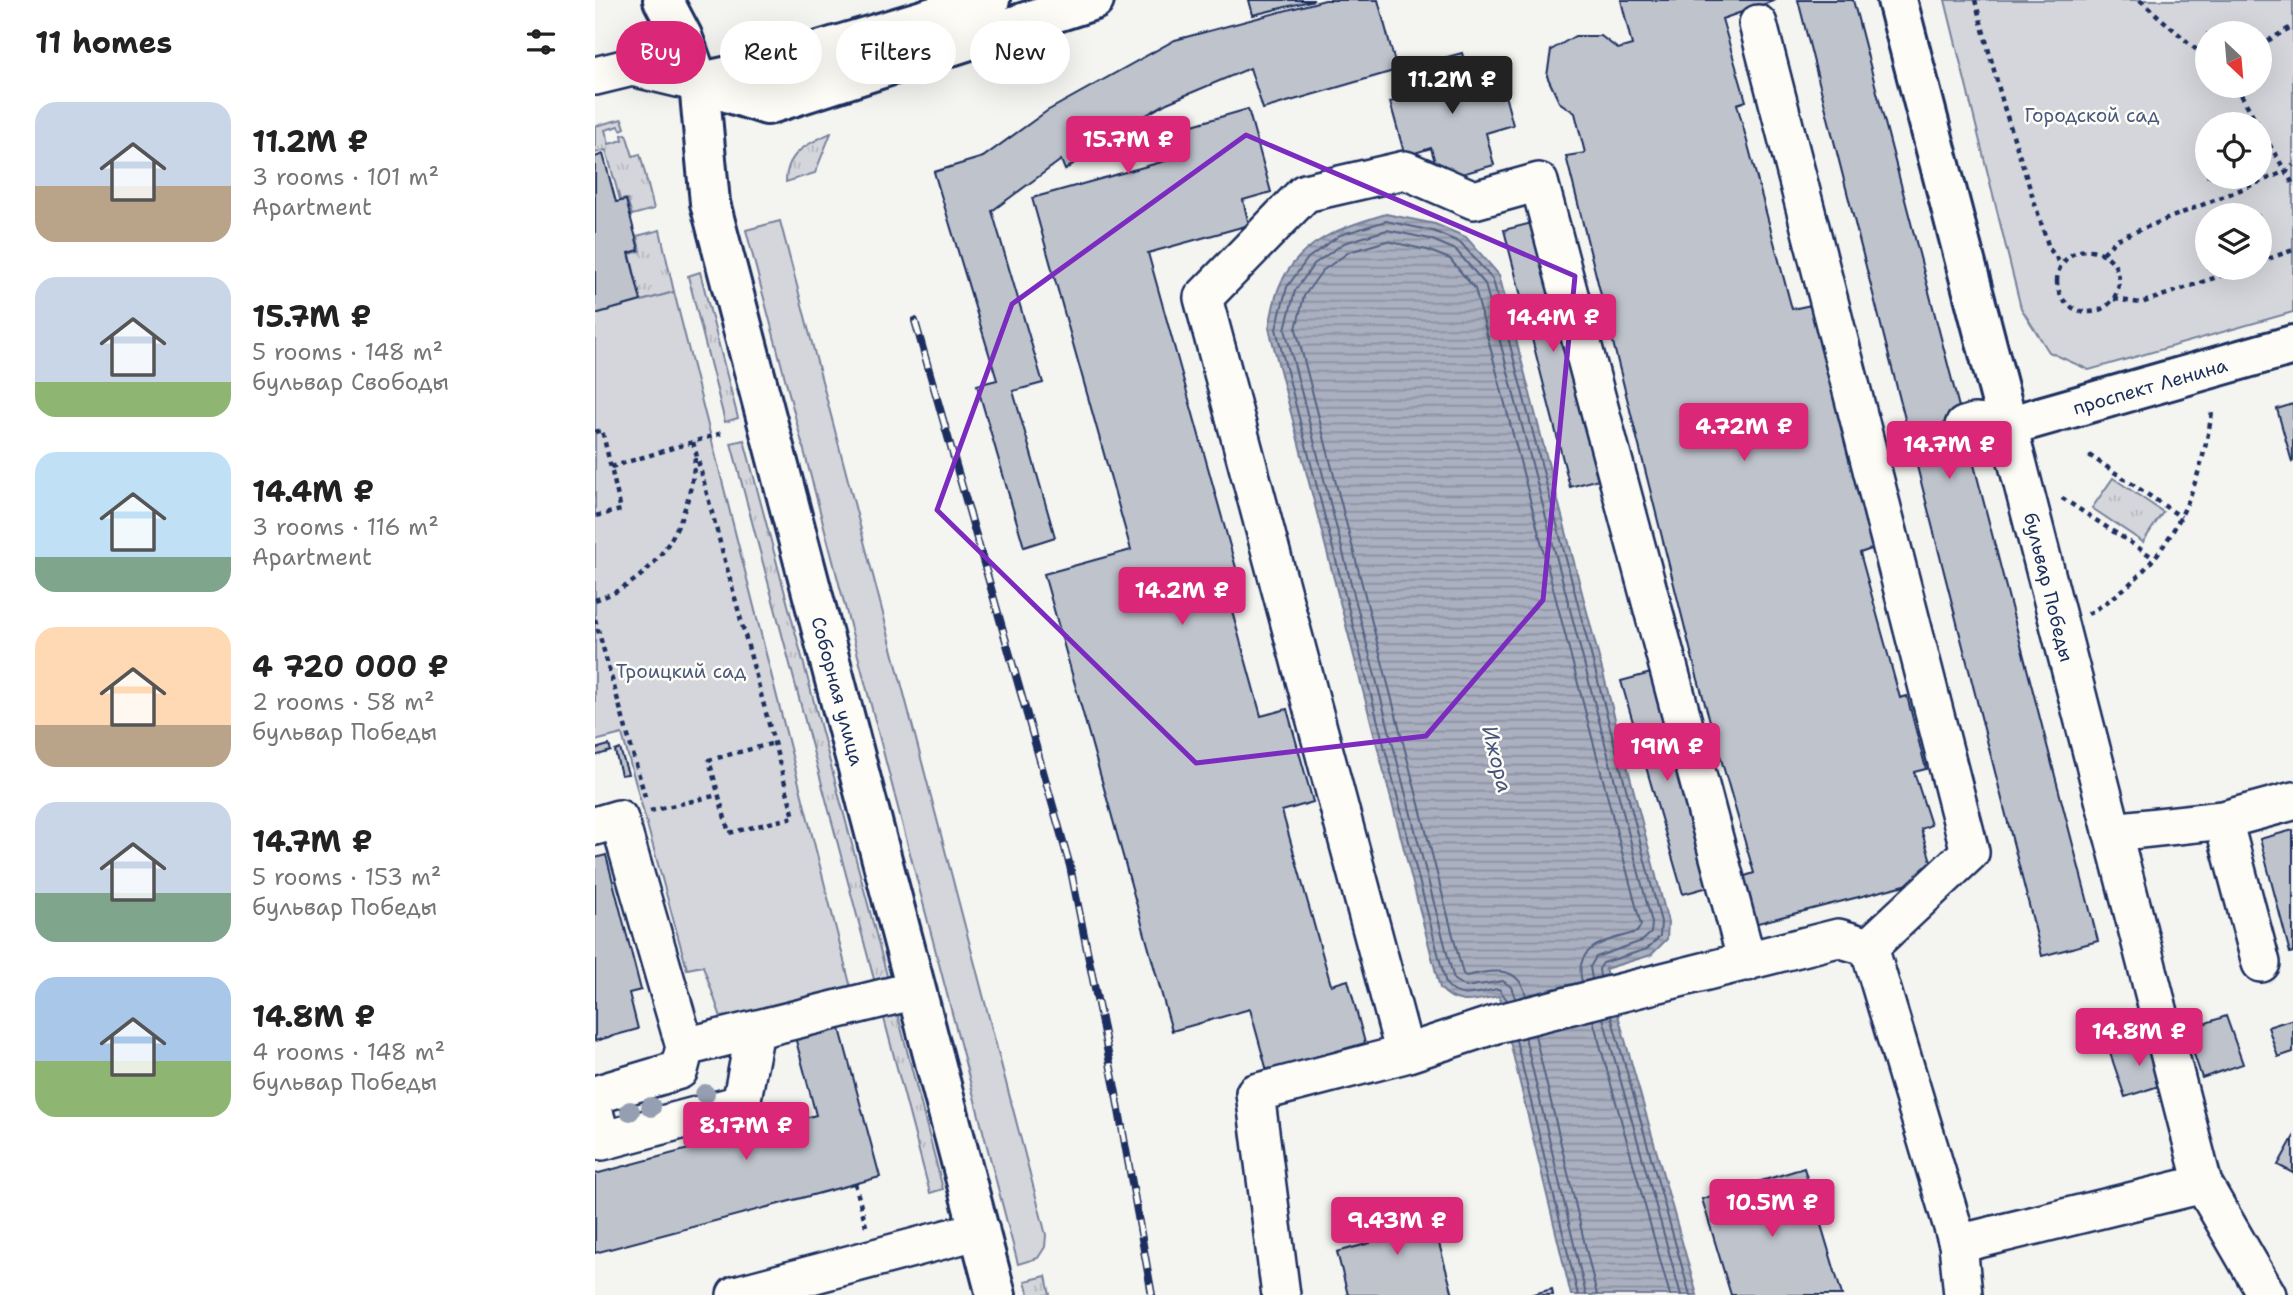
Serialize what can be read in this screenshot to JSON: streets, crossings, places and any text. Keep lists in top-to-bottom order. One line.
{"streets":{"main road":["проспект Ленина","бульвар Победы","Соборная улица"]},"crossings":[["проспект Ленина","бульвар Победы"]],"water":["Ижора"],"parks":["Городской сад","Троицкий сад"],"north":"bottom right","page":{"heading":"11 homes","chip":["Buy","Rent","Filters","New"],"price":["11.2M ₽","15.7M ₽","14.4M ₽","4.72M ₽","14.7M ₽","14.2M ₽","19M ₽","14.8M ₽","8.17M ₽","10.5M ₽","9.43M ₽"],"list":[{"name":"11.2M ₽","note":"3 rooms · 101 m² · Apartment"},{"name":"15.7M ₽","note":"5 rooms · 148 m² · бульвар Свободы"},{"name":"14.4M ₽","note":"3 rooms · 116 m² · Apartment"},{"name":"4 720 000 ₽","note":"2 rooms · 58 m² · бульвар Победы"},{"name":"14.7M ₽","note":"5 rooms · 153 m² · бульвар Победы"},{"name":"14.8M ₽","note":"4 rooms · 148 m² · бульвар Победы"}]}}
